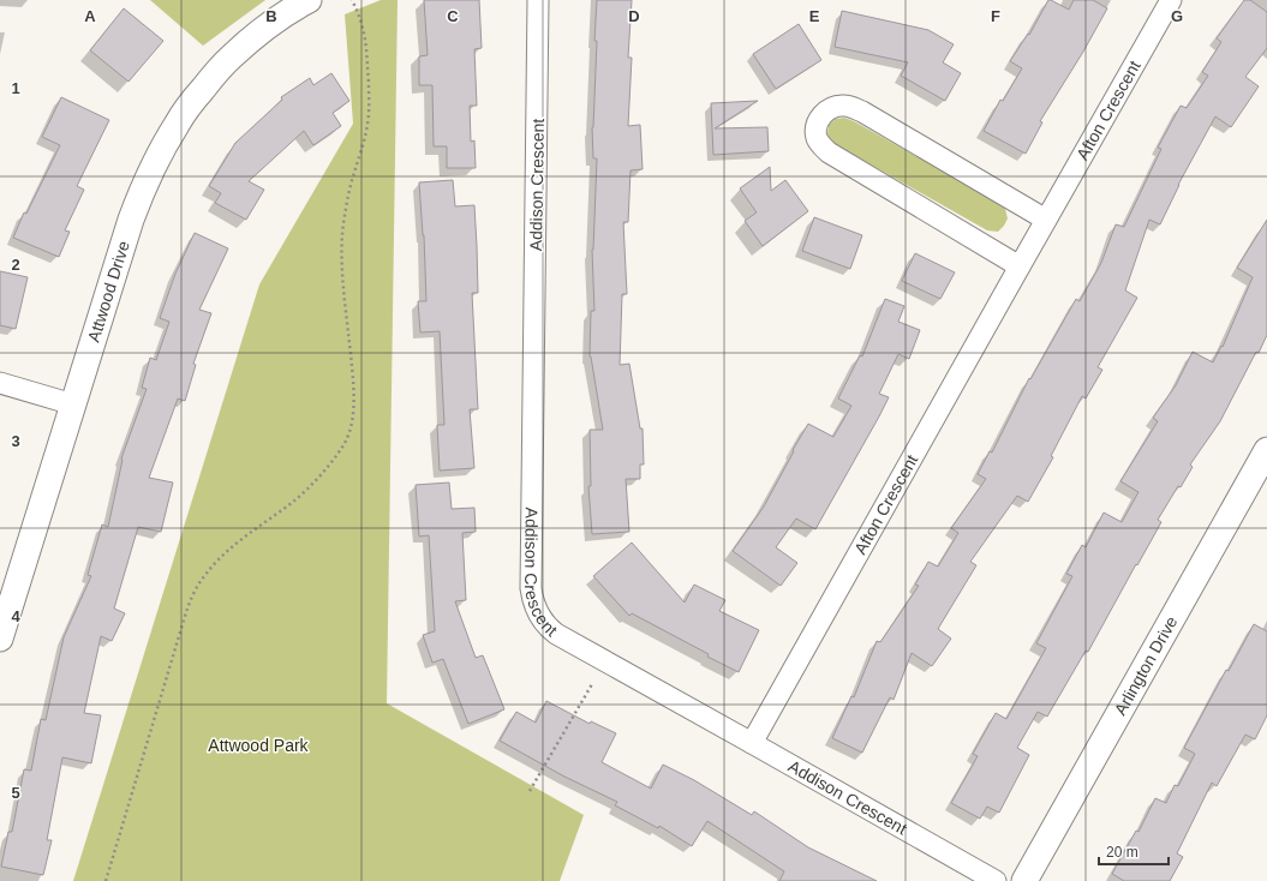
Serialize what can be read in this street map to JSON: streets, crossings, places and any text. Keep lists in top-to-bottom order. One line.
{"streets":{"street":["Afton Crescent","Addison Crescent","Attwood Drive","Arlington Drive"]},"crossings":[["Afton Crescent","Addison Crescent"]],"parks":["Attwood Park"],"scale_bar":"20 m","grid":{"columns":["A","B","C","D","E","F","G"],"rows":["1","2","3","4","5"]}}
